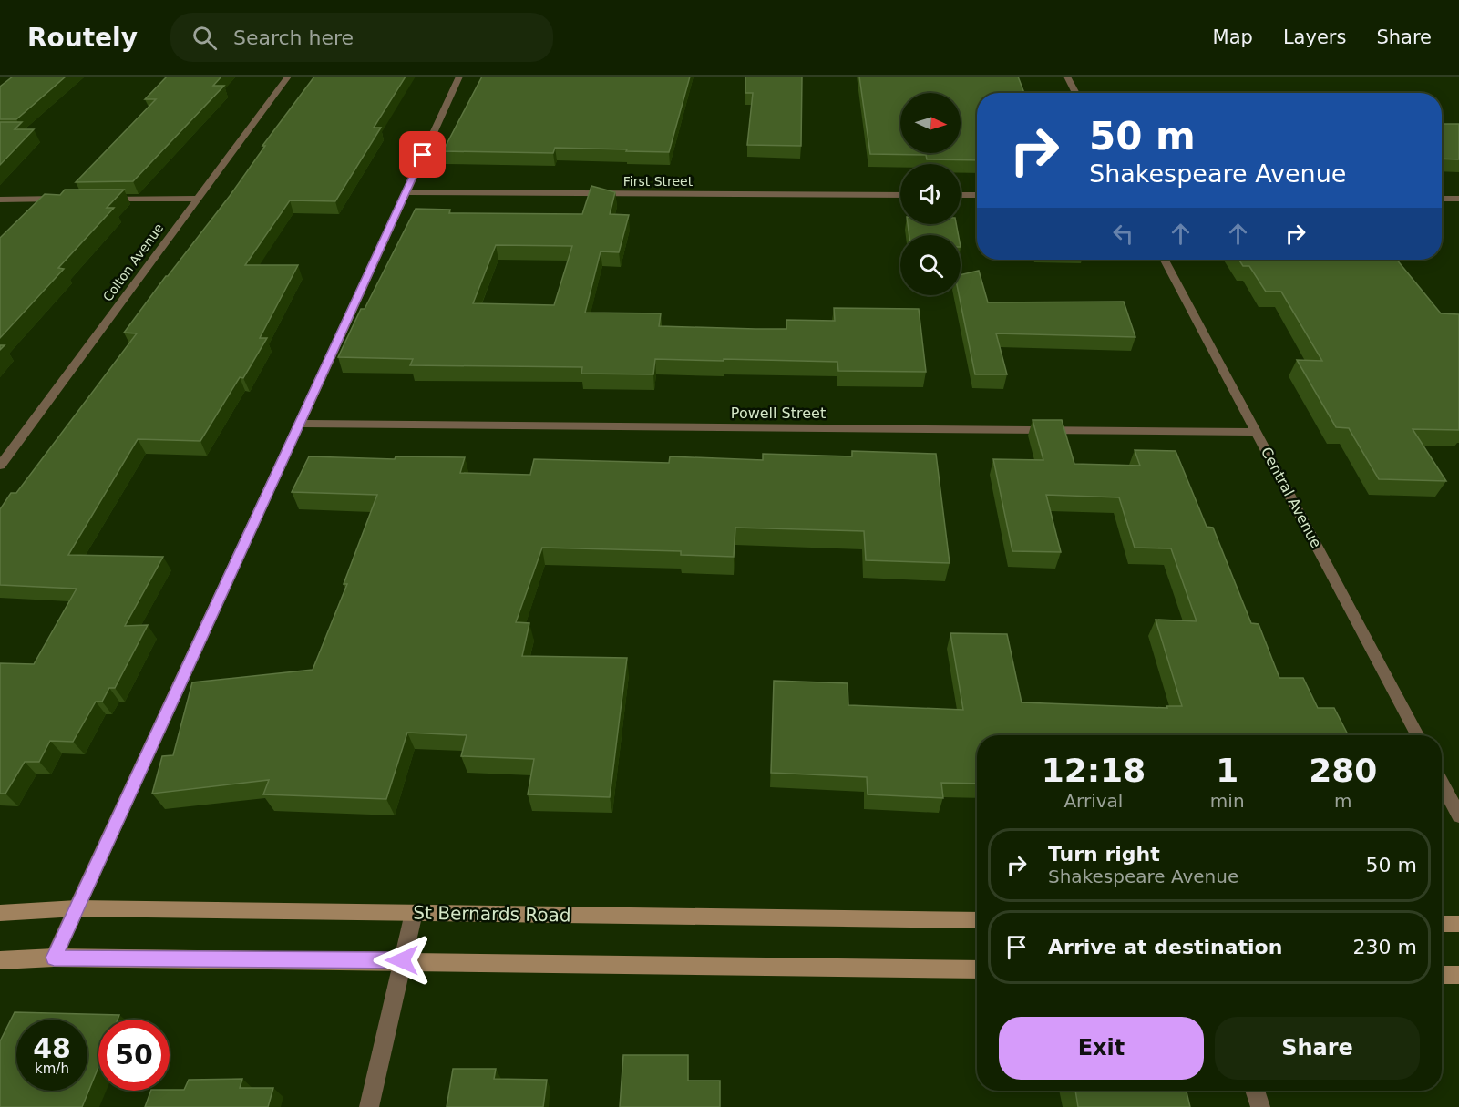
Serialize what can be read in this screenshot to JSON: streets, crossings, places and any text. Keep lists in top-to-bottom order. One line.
{"streets":{"main road":["St Bernards Road"],"street":["First Street","Colton Avenue","Powell Street","Central Avenue"]},"crossings":[["Powell Street","Central Avenue"]],"north":"right","page":{"header":"Routely","search":"Search here","nav":["Map","Layers","Share"],"turn":["50 m","Shakespeare Avenue"],"eta":["12:18","Arrival","1","min","280","m"],"list":[{"name":"Turn right","note":"Shakespeare Avenue","value":"50 m"},{"name":"Arrive at destination","value":"230 m"}],"buttons":["Exit","Share"],"speed":"48 km/h","limit":"50"}}
